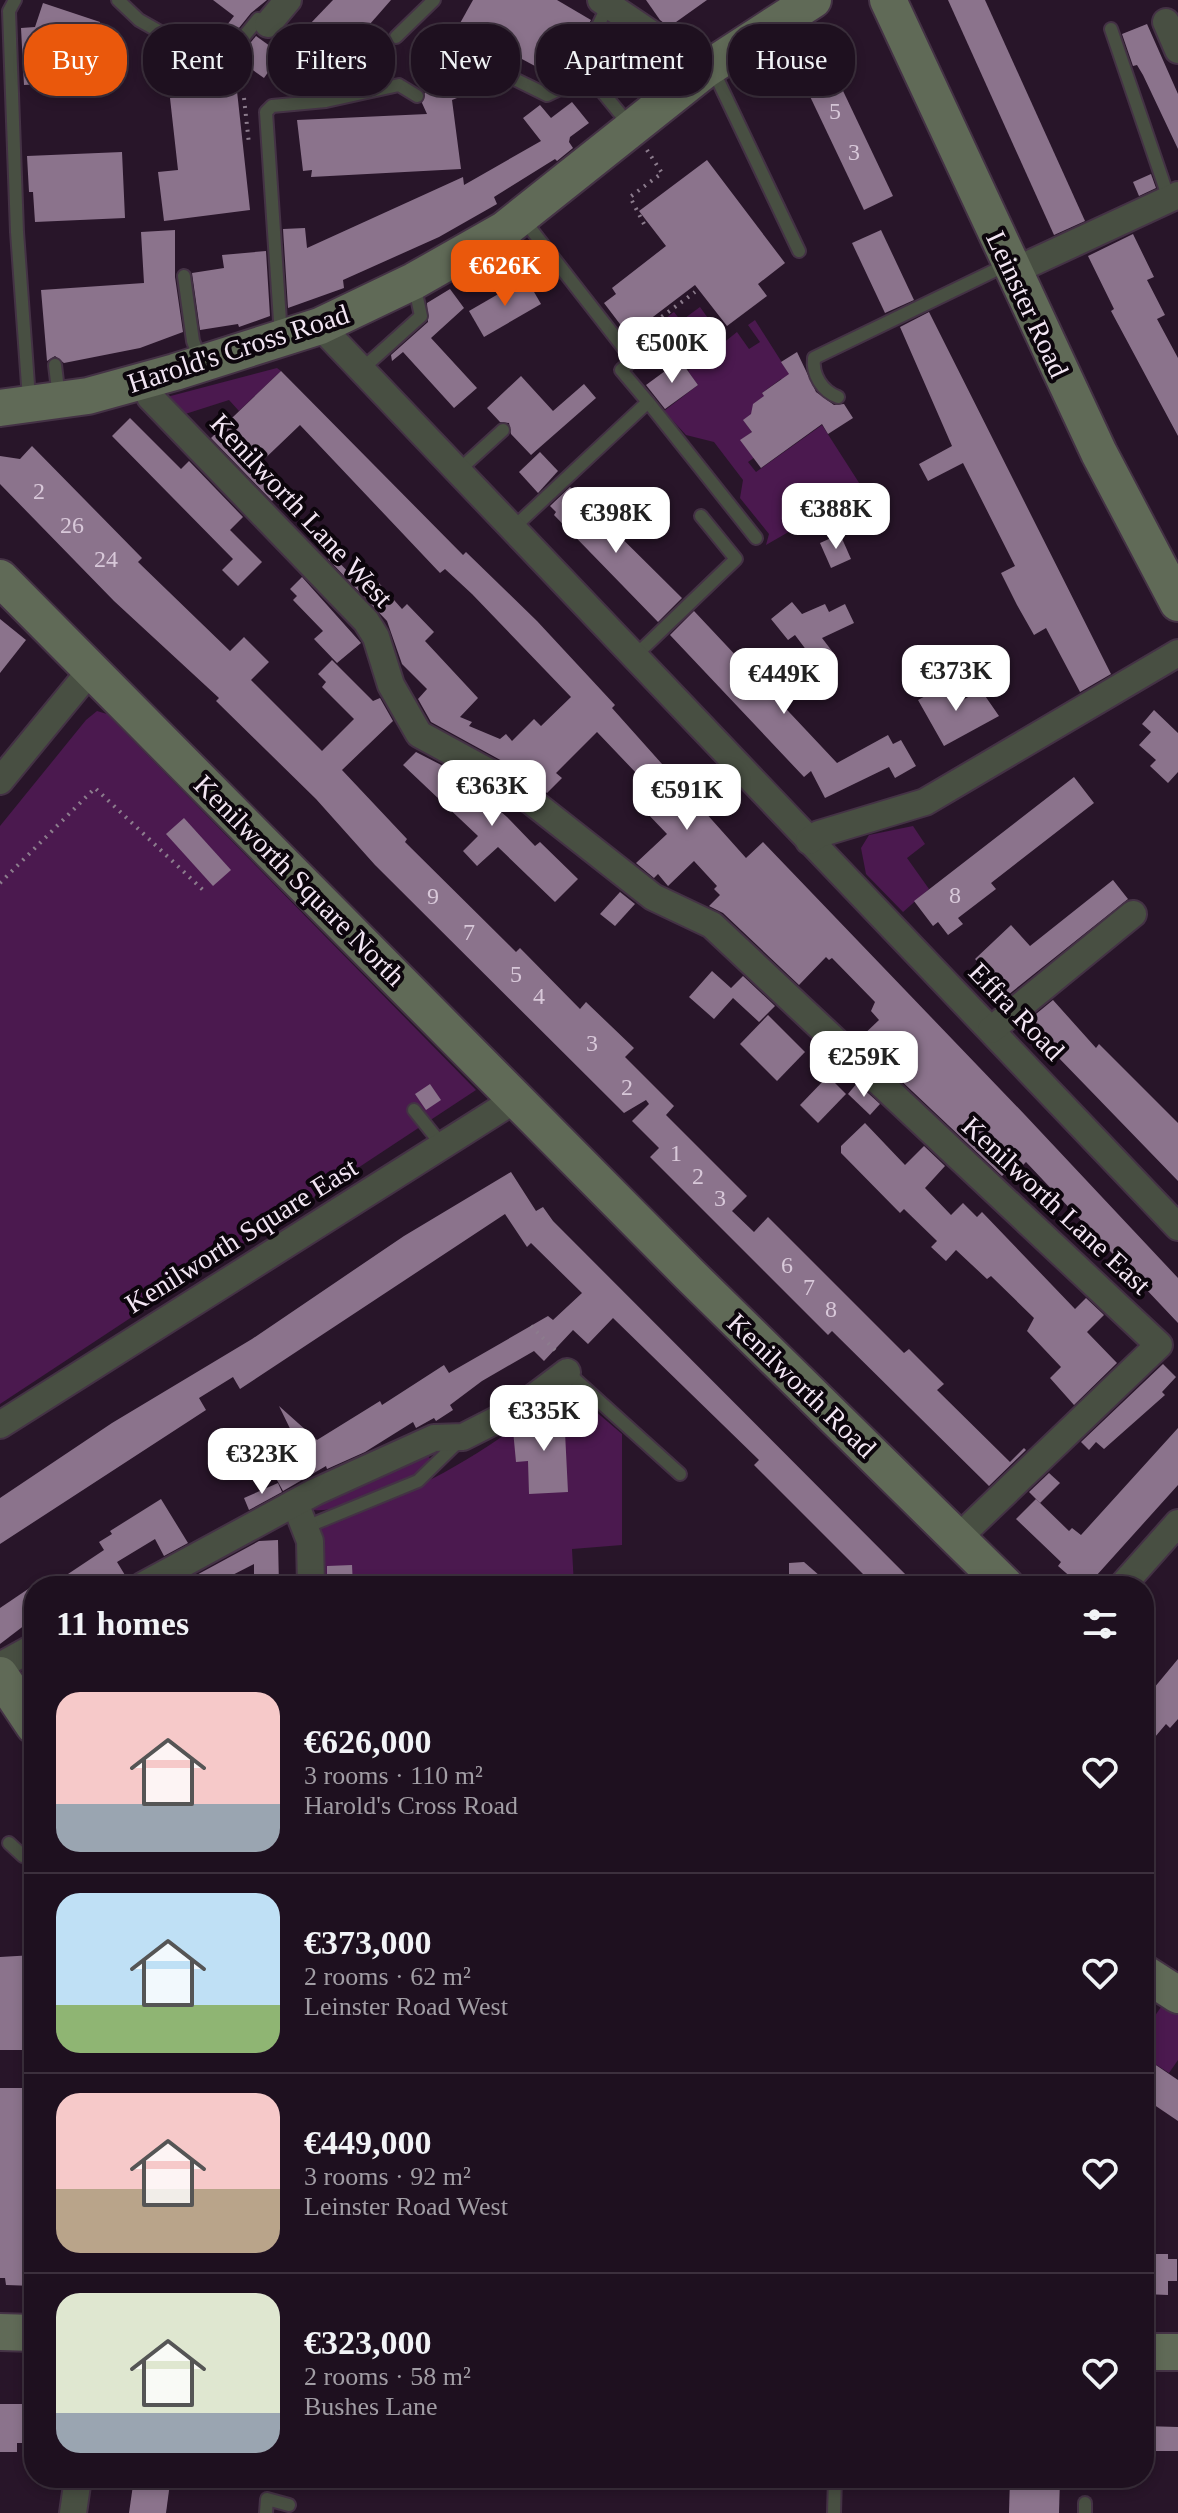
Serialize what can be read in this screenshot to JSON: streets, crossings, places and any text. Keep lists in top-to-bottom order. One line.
{"streets":{"street":["Leinster Road","Harold's Cross Road","Kenilworth Lane West","Kenilworth Square North","Effra Road","Kenilworth Lane East","Kenilworth Square East","Kenilworth Road"]},"crossings":[["Harold's Cross Road","Kenilworth Lane West"],["Harold's Cross Road","Effra Road"],["Kenilworth Lane West","Kenilworth Lane East"],["Kenilworth Square North","Kenilworth Square East"],["Kenilworth Square North","Kenilworth Road"],["Kenilworth Lane East","Kenilworth Road"]],"house_numbers":["5","3","2","26","24","8","9","7","5","4","3","2","1","2","3","6","7","8"],"page":{"chip":["Buy","Rent","Filters","New","Apartment","House"],"price":["€626K","€500K","€388K","€398K","€373K","€449K","€363K","€591K","€259K","€335K","€323K"],"heading":"11 homes","list":[{"name":"€626,000","note":"3 rooms · 110 m² · Harold's Cross Road"},{"name":"€373,000","note":"2 rooms · 62 m² · Leinster Road West"},{"name":"€449,000","note":"3 rooms · 92 m² · Leinster Road West"},{"name":"€323,000","note":"2 rooms · 58 m² · Bushes Lane"}]}}
